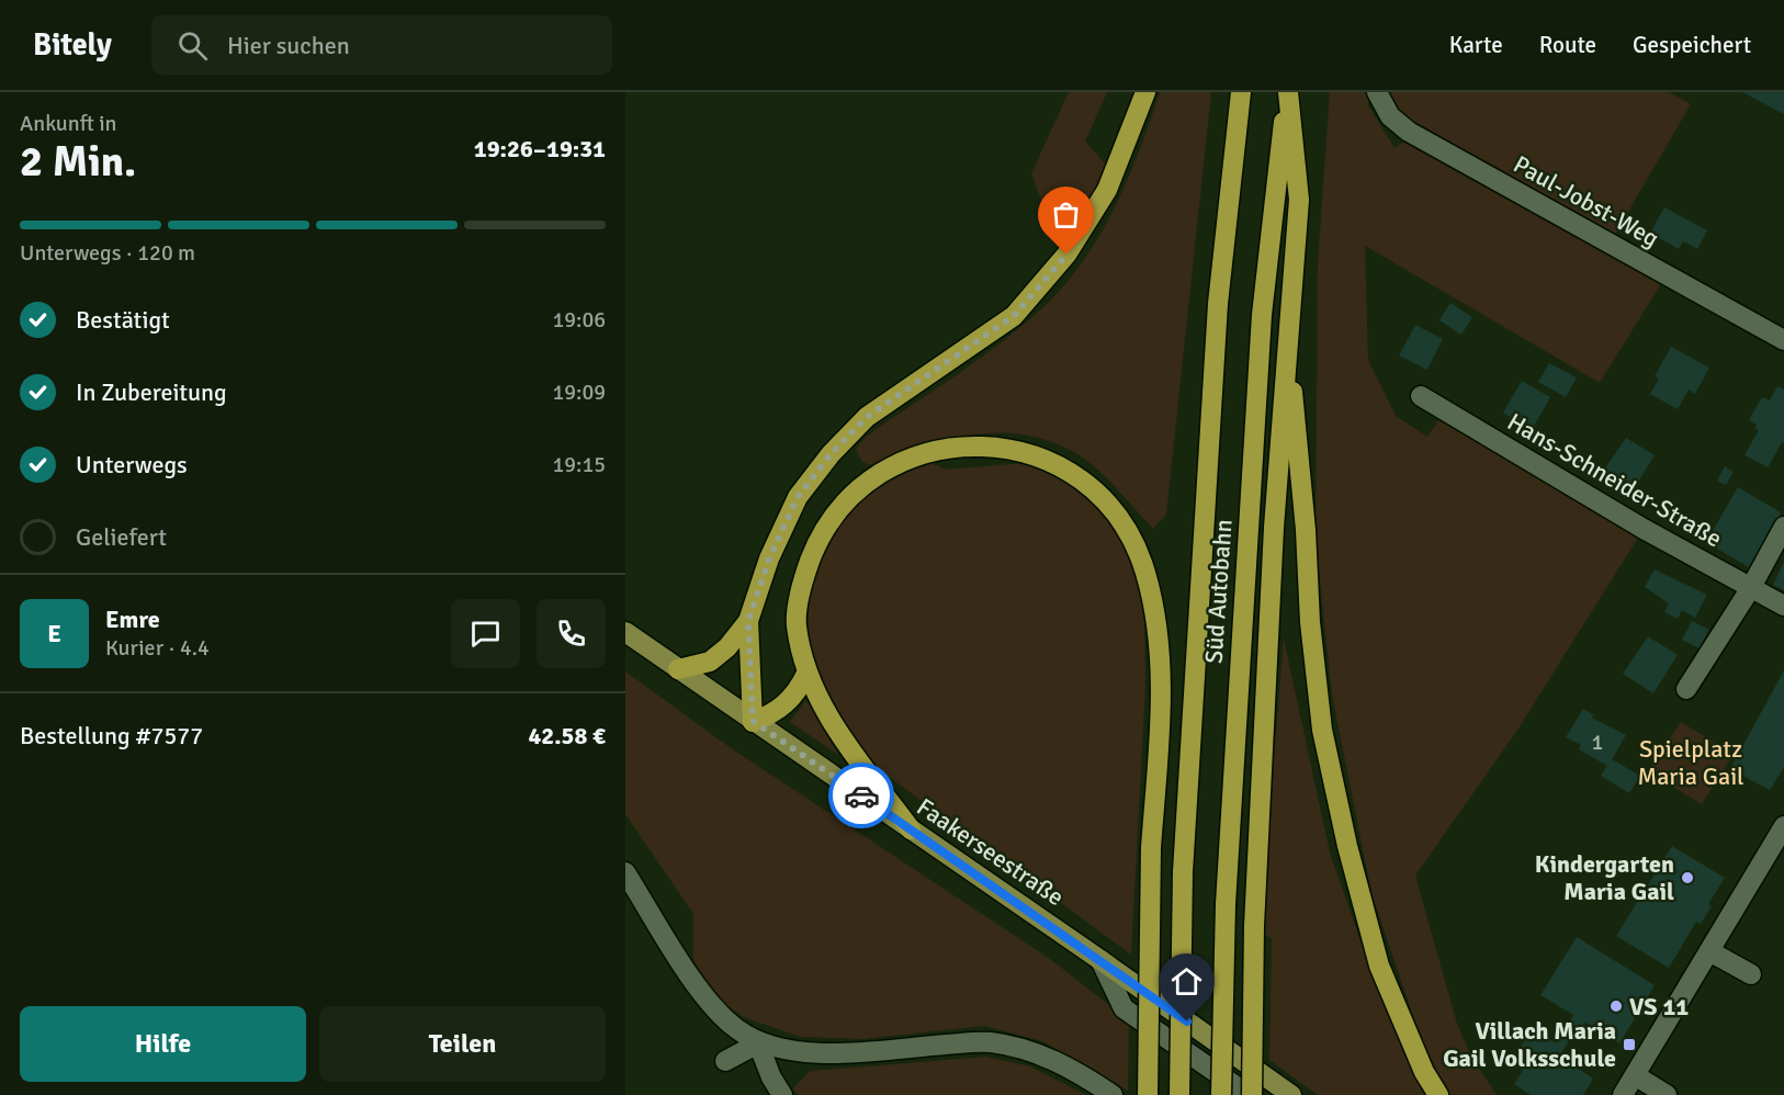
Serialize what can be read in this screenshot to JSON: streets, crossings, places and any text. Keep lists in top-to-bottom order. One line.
{"streets":{"highway":["Süd Autobahn"],"main road":["Faakerseestraße"],"street":["Paul-Jobst-Weg","Hans-Schneider-Straße"]},"parks":["Spielplatz Maria Gail"],"places":{"other":["Kindergarten Maria Gail","VS 11"],"transit":["Villach Maria Gail Volksschule"]},"house_numbers":["1"],"page":{"header":"Bitely","search":"Hier suchen","nav":["Karte","Route","Gespeichert"],"heading":["2 Min.","Ankunft in","19:26–19:31"],"panel":["Emre","Kurier · 4.4","Bestellung #7577","42.58 €"],"bar":"Unterwegs · 120 m","list":[["Bestätigt","19:06"],["In Zubereitung","19:09"],["Unterwegs","19:15"],"Geliefert"],"round":"E","buttons":["Hilfe","Teilen"]}}
